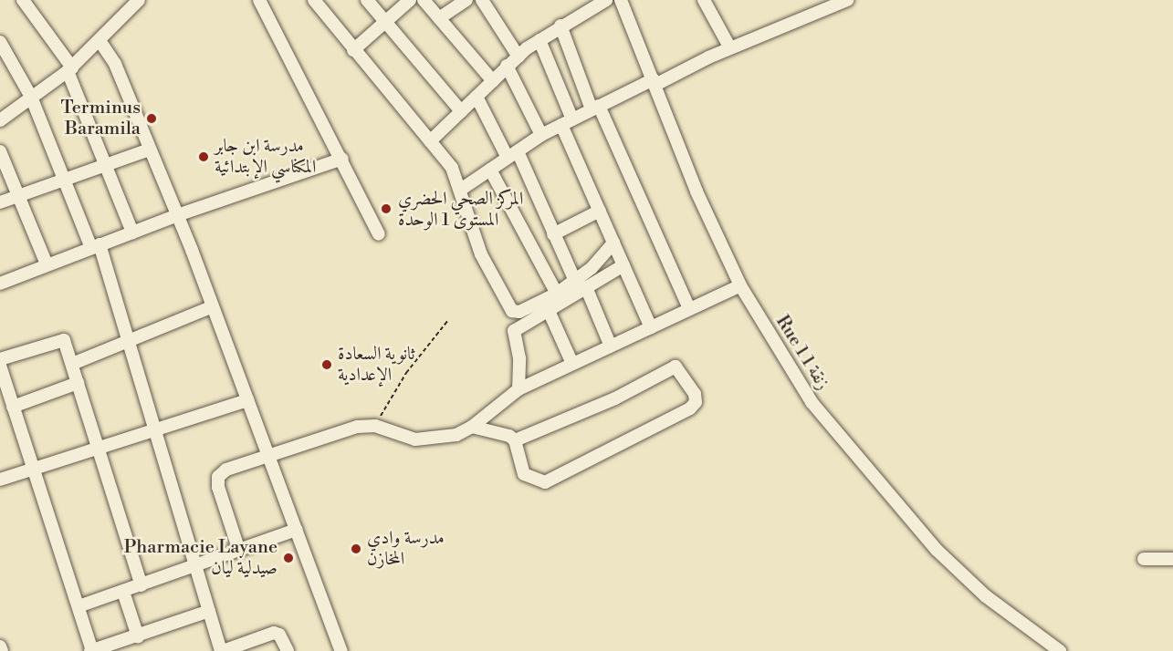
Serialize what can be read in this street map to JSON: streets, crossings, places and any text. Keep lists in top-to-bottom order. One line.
{"streets":{"street":["Rue 1 زنقة 1"]},"places":["Terminus Baramila","مدرسة ابن جابر المكناسي الإبتدائية","المركز الصحي الحضري المستوى 1 الوحدة","ثانوية السعادة الإعدادية","مدرسة وادي المخازن","Pharmacie Layane صيدلية ليان"]}
